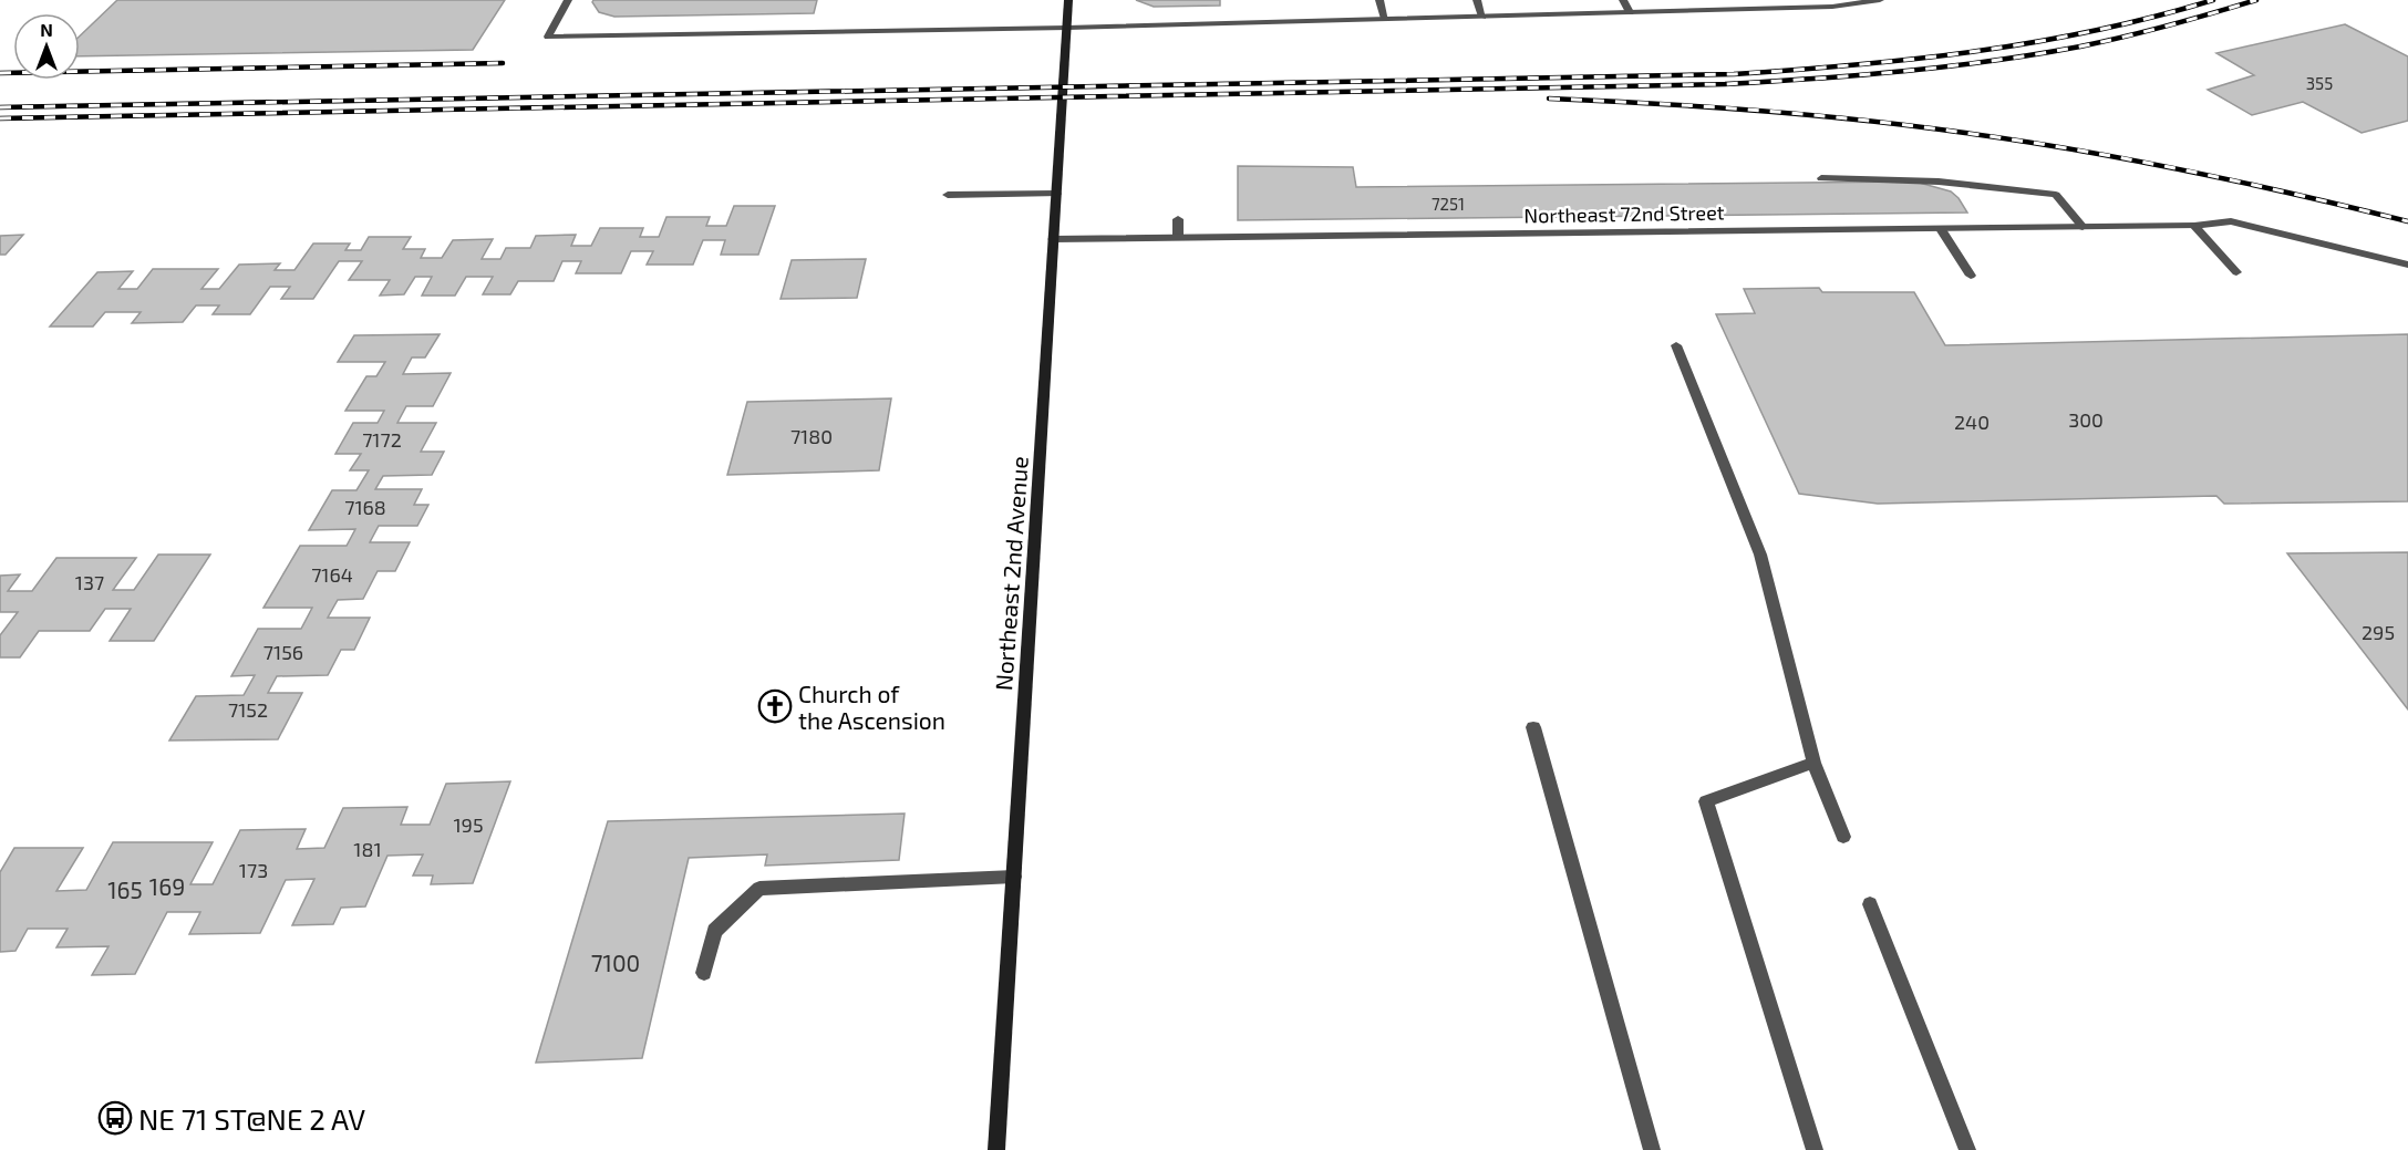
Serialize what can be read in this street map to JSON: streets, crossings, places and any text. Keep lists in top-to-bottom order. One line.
{"streets":{"main road":["Northeast 2nd Avenue"],"street":["Northeast 72nd Street"]},"crossings":[["Northeast 72nd Street","Northeast 2nd Avenue"]],"places":{"church":["Church of the Ascension"],"bus stop":["NE 71 ST@NE 2 AV"]},"house_numbers":["355","7251","300","240","7180","7172","7168","7164","137","295","7156","7152","195","181","173","169","165","7100"],"north":"top"}
